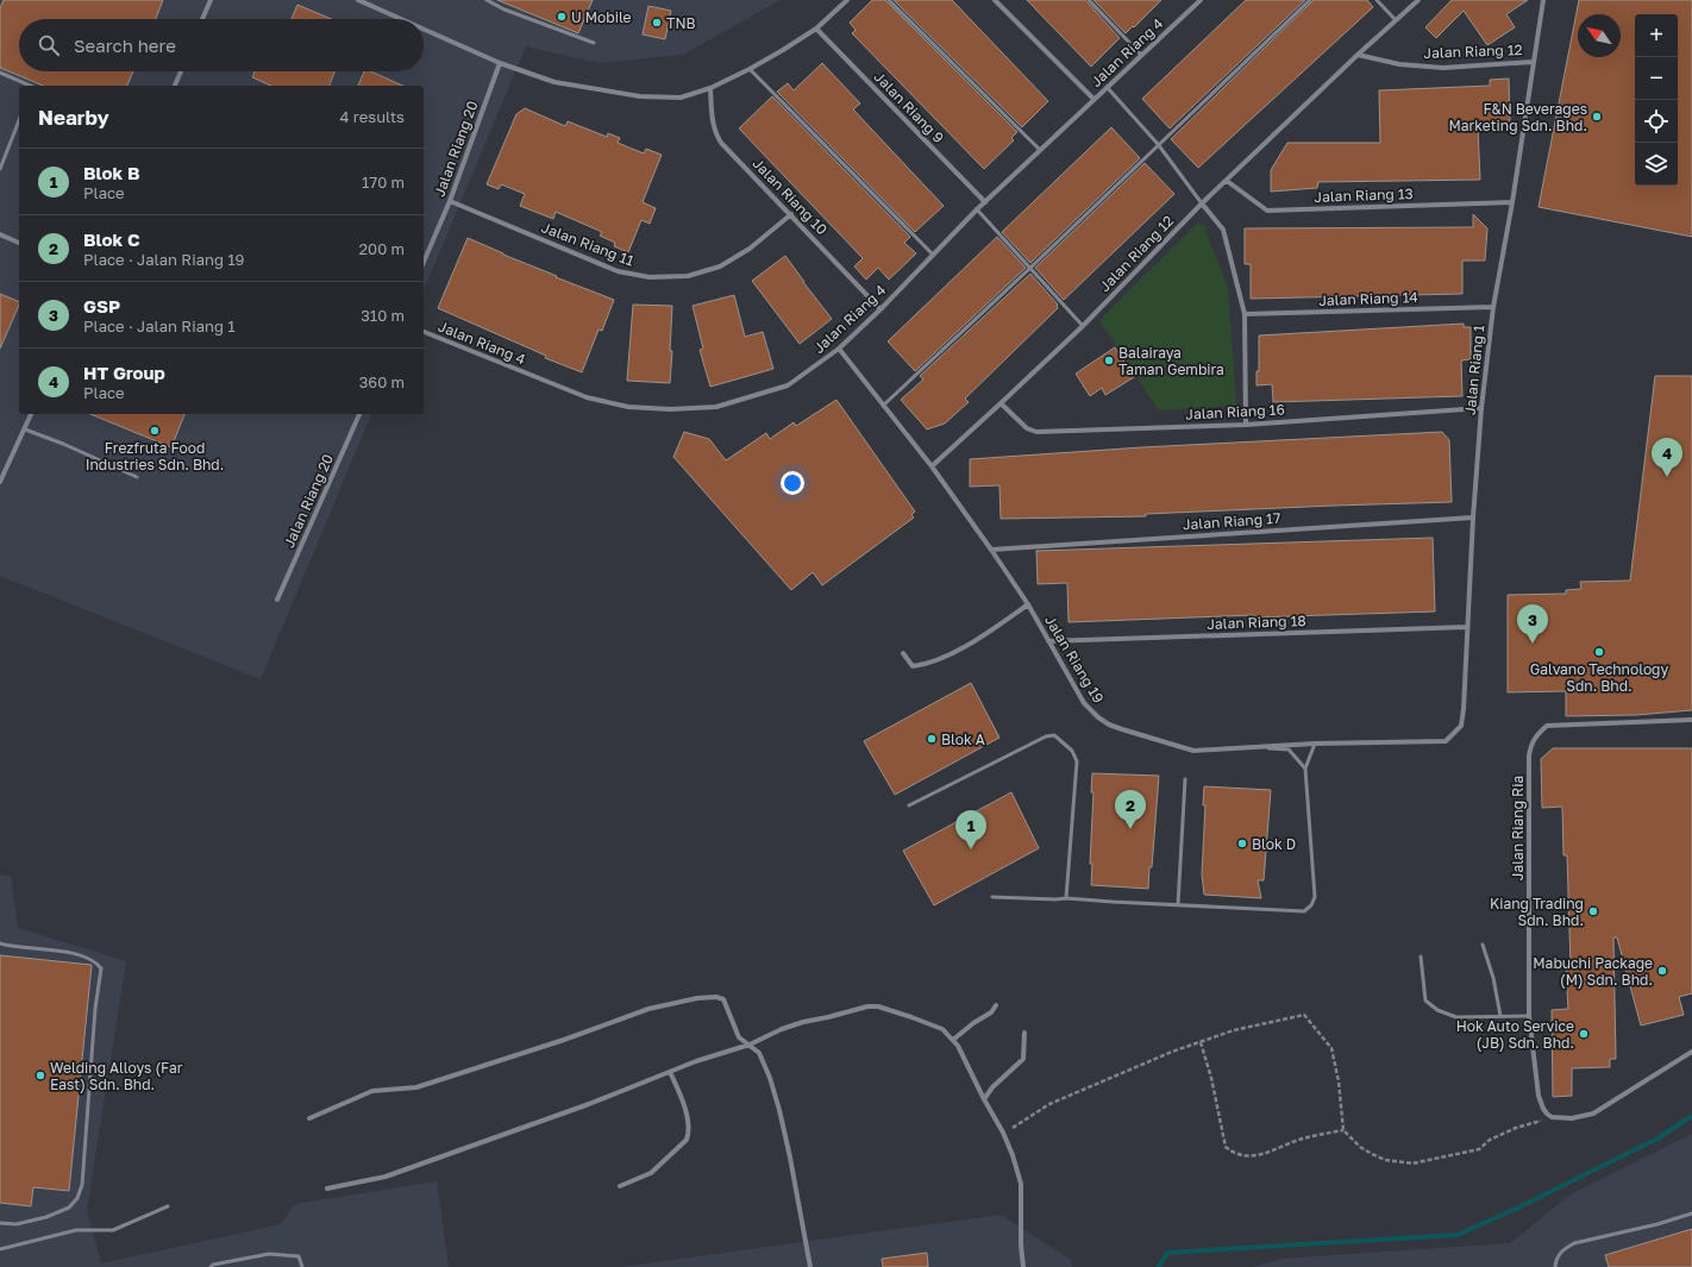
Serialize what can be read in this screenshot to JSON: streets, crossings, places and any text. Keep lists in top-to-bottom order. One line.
{"streets":{"street":["Jalan Riang 12","Jalan Riang 4","Jalan Riang 9","Jalan Riang 20","Jalan Riang 13","Jalan Riang 10","Jalan Riang 11","Jalan Riang 14","Jalan Riang 1","Jalan Riang 16","Jalan Riang 17","Jalan Riang 18","Jalan Riang 19","Jalan Riang Ria"]},"crossings":[["Jalan Riang 12","Jalan Riang 13"],["Jalan Riang 12","Jalan Riang 1"],["Jalan Riang 12","Jalan Riang 16"],["Jalan Riang 12","Jalan Riang 19"],["Jalan Riang 4","Jalan Riang 9"],["Jalan Riang 4","Jalan Riang 10"],["Jalan Riang 4","Jalan Riang 19"],["Jalan Riang 20","Jalan Riang 11"],["Jalan Riang 13","Jalan Riang 1"],["Jalan Riang 10","Jalan Riang 11"],["Jalan Riang 14","Jalan Riang 1"],["Jalan Riang 1","Jalan Riang 16"],["Jalan Riang 1","Jalan Riang 17"],["Jalan Riang 1","Jalan Riang 18"],["Jalan Riang 1","Jalan Riang 19"],["Jalan Riang 17","Jalan Riang 19"],["Jalan Riang 18","Jalan Riang 19"]],"places":["U Mobile","TNB","F&N Beverages Marketing Sdn. Bhd.","Balairaya Taman Gembira","Frezfruta Food Industries Sdn. Bhd.","Galvano Technology Sdn. Bhd.","Blok A","Blok D","Kiang Trading Sdn. Bhd.","Mabuchi Package (M) Sdn. Bhd.","Hok Auto Service (JB) Sdn. Bhd.","Welding Alloys (Far East) Sdn. Bhd."],"north":"top left","page":{"map_buttons":["+","−"],"search":"Search here","heading":["Nearby","4 results"],"list":[{"mark":"1","name":"Blok B","note":"Place","value":"170 m"},{"mark":"2","name":"Blok C","note":"Place · Jalan Riang 19","value":"200 m"},{"mark":"3","name":"GSP","note":"Place · Jalan Riang 1","value":"310 m"},{"mark":"4","name":"HT Group","note":"Place","value":"360 m"}],"pins":["4","3","2","1"]}}
